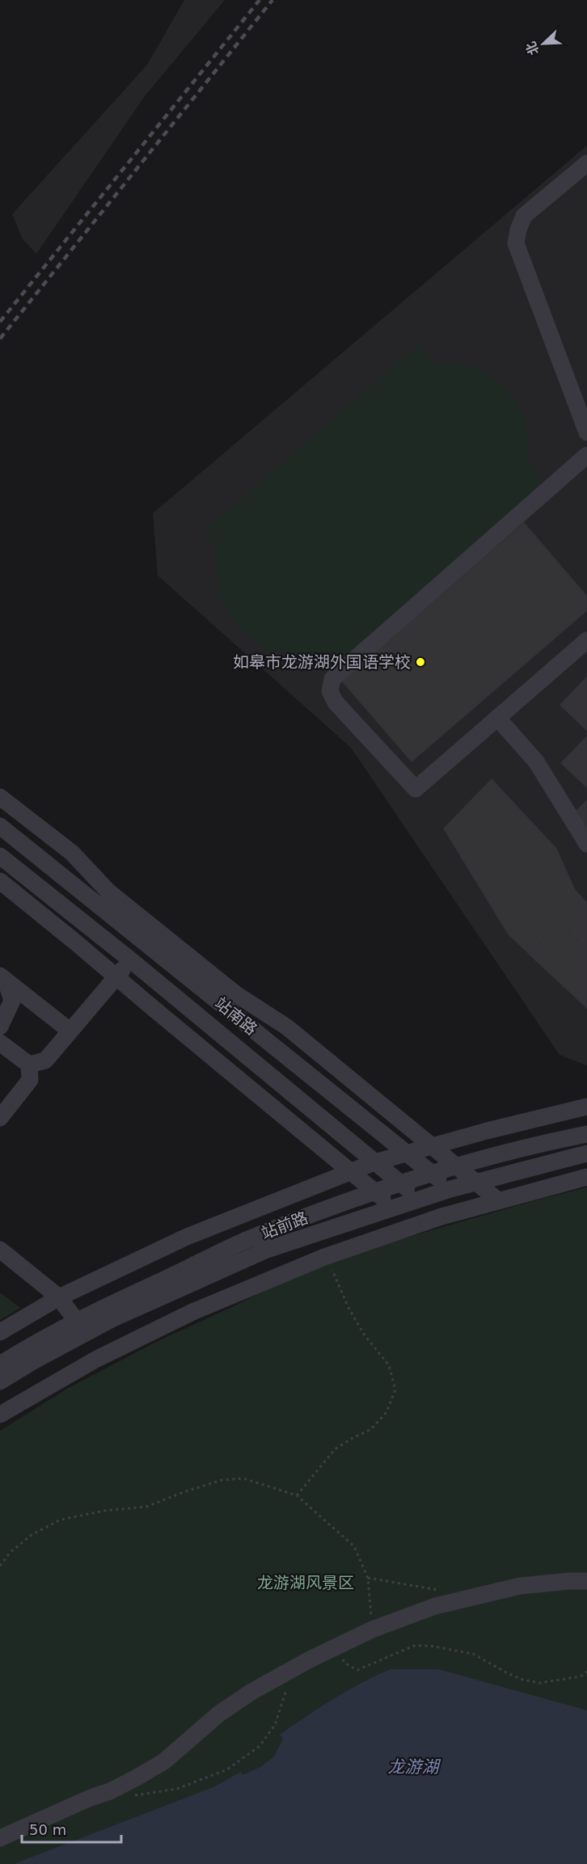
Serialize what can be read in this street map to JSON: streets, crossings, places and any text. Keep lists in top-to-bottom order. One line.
{"streets":{"street":["站南路","站前路"]},"crossings":[["站南路","站前路"]],"water":["龙游湖"],"parks":["龙游湖风景区"],"places":["如皋市龙游湖外国语学校"],"scale_bar":"50 m","north":"bottom left"}
